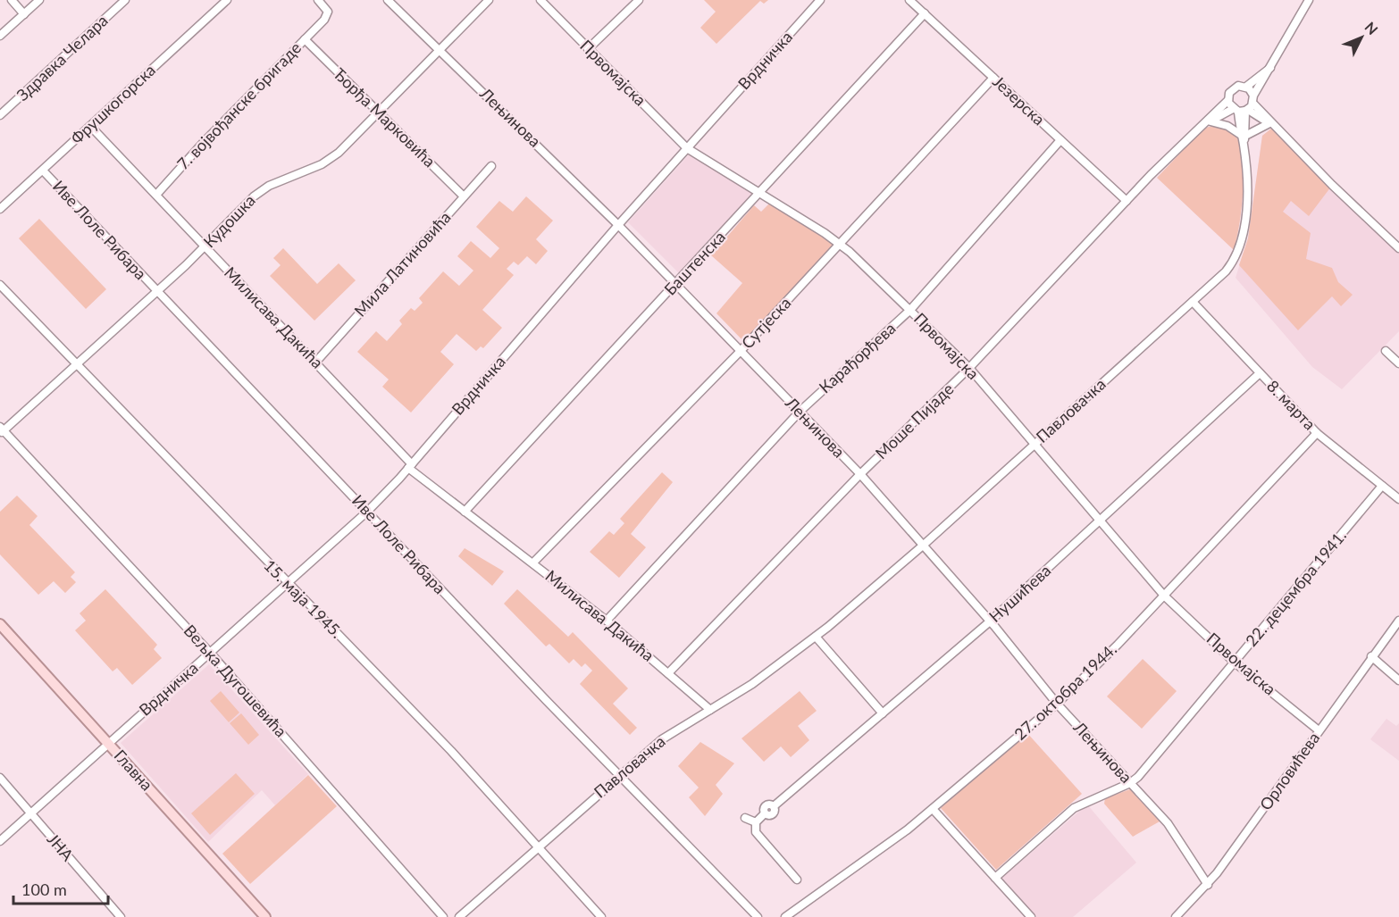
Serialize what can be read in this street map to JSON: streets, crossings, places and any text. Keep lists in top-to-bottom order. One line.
{"streets":{"main road":["Главна"],"street":["Здравка Челара","Врдничка","Првомајска","Језерска","Фрушкогорска","7. војвођанске бригаде","Ђорђа Марковића","Лењинова","Кудошка","Иве Лоле Рибара","Баштенска","Мила Латиновића","Милисава Дакића","Сутјеска","Карађорђева","8. марта","Павловачка","Моше Пијаде","22. децембра 1941.","Нушићева","15. маја 1945.","Вељка Дугошевића","27. октобра 1944.","Орловићева","ЈНА"]},"crossings":[["Врдничка","Првомајска"],["Врдничка","Лењинова"],["Врдничка","Иве Лоле Рибара"],["Врдничка","Милисава Дакића"],["Врдничка","15. маја 1945."],["Врдничка","Вељка Дугошевића"],["Врдничка","Главна"],["Врдничка","ЈНА"],["Првомајска","Баштенска"],["Првомајска","Сутјеска"],["Првомајска","Карађорђева"],["Првомајска","Павловачка"],["Првомајска","Моше Пијаде"],["Првомајска","22. децембра 1941."],["Првомајска","Нушићева"],["Првомајска","27. октобра 1944."],["Првомајска","Орловићева"],["Језерска","Баштенска"],["Језерска","Сутјеска"],["Језерска","Карађорђева"],["Језерска","Моше Пијаде"],["Фрушкогорска","Иве Лоле Рибара"],["Фрушкогорска","Милисава Дакића"],["7. војвођанске бригаде","Ђорђа Марковића"],["7. војвођанске бригаде","Милисава Дакића"],["Ђорђа Марковића","Кудошка"],["Ђорђа Марковића","Мила Латиновића"],["Лењинова","Кудошка"],["Лењинова","Баштенска"],["Лењинова","Сутјеска"],["Лењинова","Карађорђева"],["Лењинова","Павловачка"],["Лењинова","Моше Пијаде"],["Лењинова","22. децембра 1941."],["Лењинова","Нушићева"],["Лењинова","27. октобра 1944."],["Лењинова","Орловићева"],["Кудошка","Иве Лоле Рибара"],["Кудошка","Милисава Дакића"],["Кудошка","15. маја 1945."],["Кудошка","Вељка Дугошевића"],["Иве Лоле Рибара","Павловачка"],["Баштенска","Милисава Дакића"],["Мила Латиновића","Милисава Дакића"],["Милисава Дакића","Сутјеска"],["Милисава Дакића","Карађорђева"],["Милисава Дакића","Павловачка"],["Милисава Дакића","Моше Пијаде"],["8. марта","Павловачка"],["8. марта","22. децембра 1941."],["8. марта","Нушићева"],["8. марта","27. октобра 1944."],["Павловачка","Моше Пијаде"],["Павловачка","15. маја 1945."]],"scale_bar":"100 m","north":"top right"}
